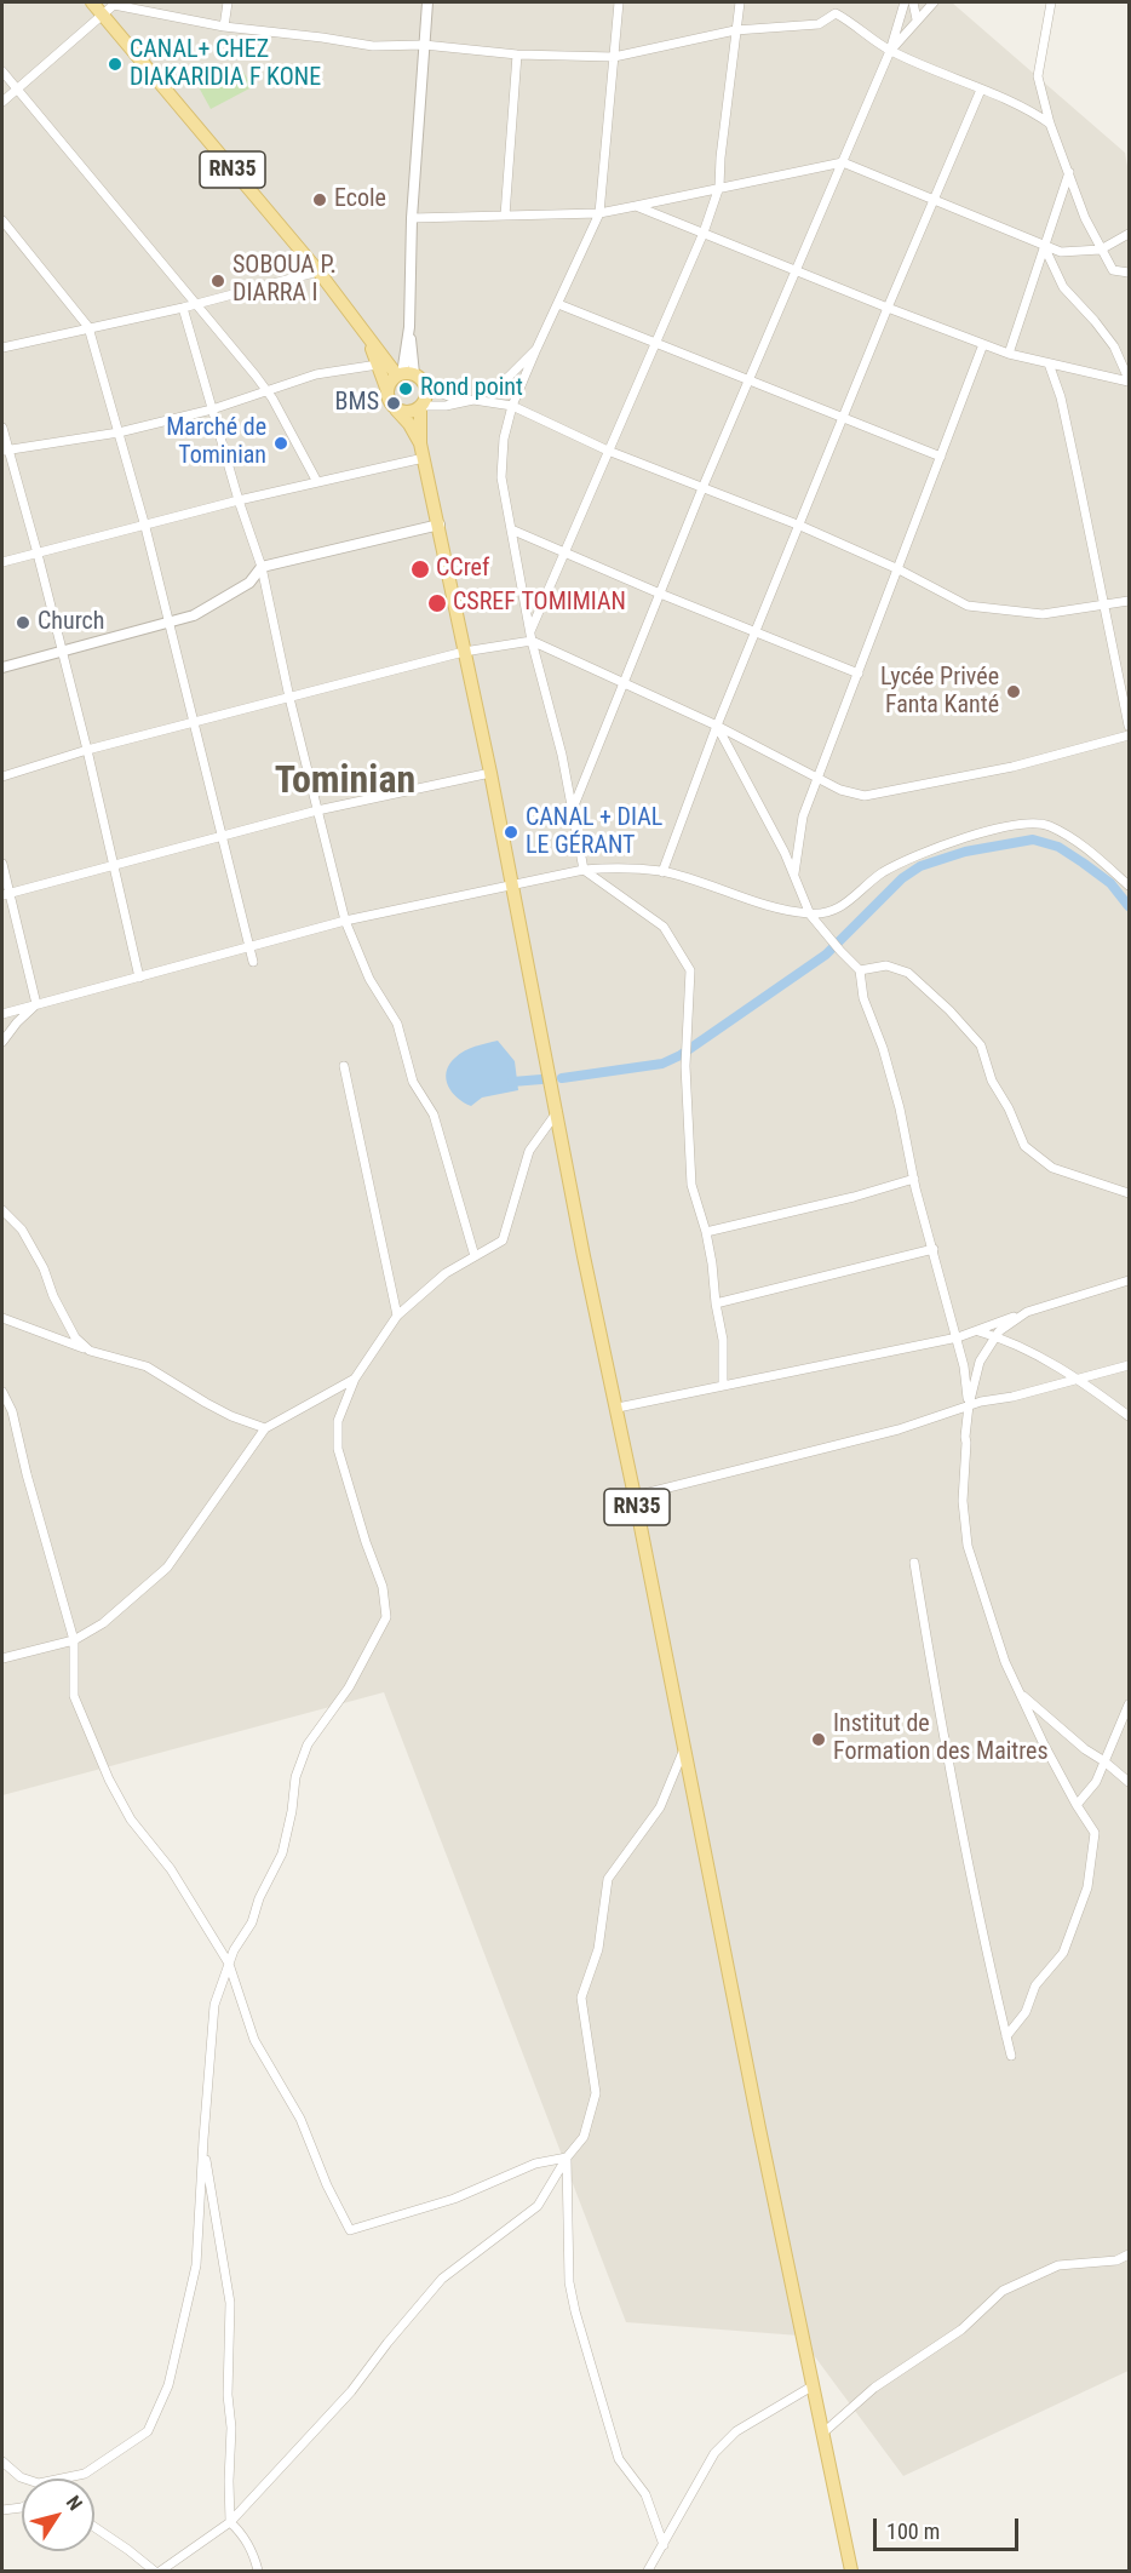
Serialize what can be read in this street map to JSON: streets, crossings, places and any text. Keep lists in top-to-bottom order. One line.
{"streets":{"main road":["RN35"]},"districts":["Tominian"],"places":["CANAL+ CHEZ DIAKARIDIA F KONE","Ecole","SOBOUA P. DIARRA I","Rond point","BMS","Marché de Tominian","CCref","CSREF TOMIMIAN","Church","Lycée Privée Fanta Kanté","CANAL + DIAL LE GÉRANT","Institut de Formation des Maitres"],"scale_bar":"100 m","north":"top right"}
